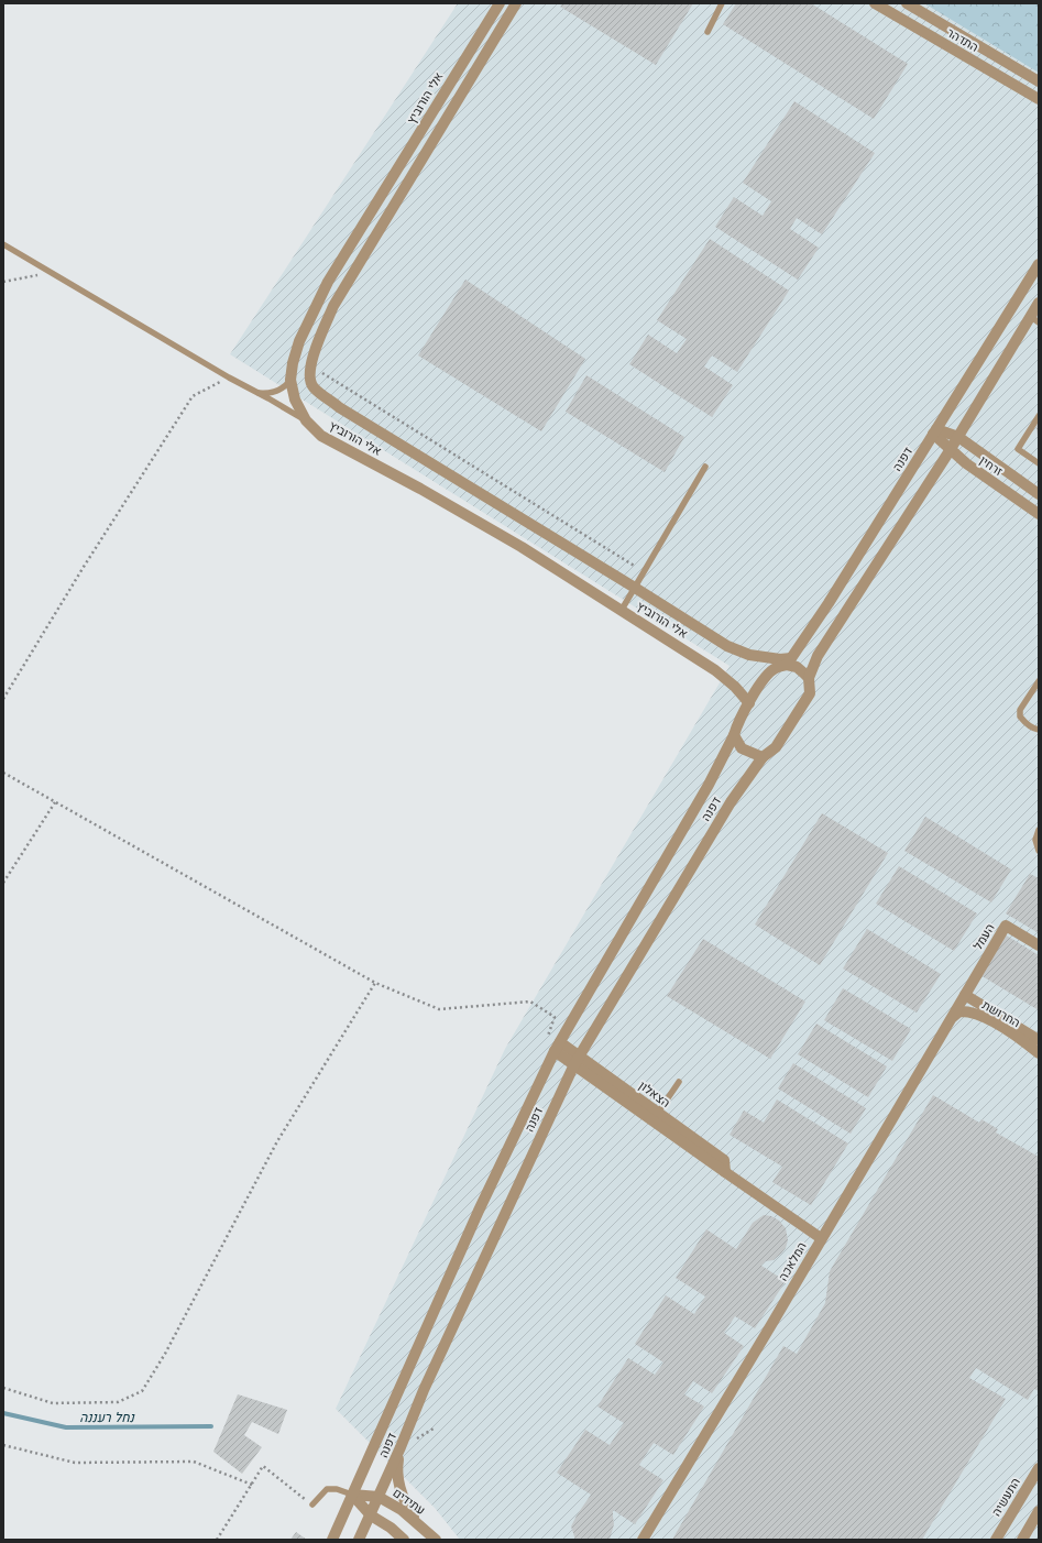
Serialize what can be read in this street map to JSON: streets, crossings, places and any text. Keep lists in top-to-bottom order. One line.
{"streets":{"street":["התדהר","אלי הורוביץ","דפנה","זרחין","העמל","החרושת","הצאלון","המלאכה","התעשיה","עתידים"]},"crossings":[["אלי הורוביץ","דפנה"],["דפנה","זרחין"],["דפנה","הצאלון"],["דפנה","עתידים"],["העמל","החרושת"],["העמל","המלאכה"],["החרושת","המלאכה"],["הצאלון","המלאכה"]],"water":["נחל רעננה"]}
